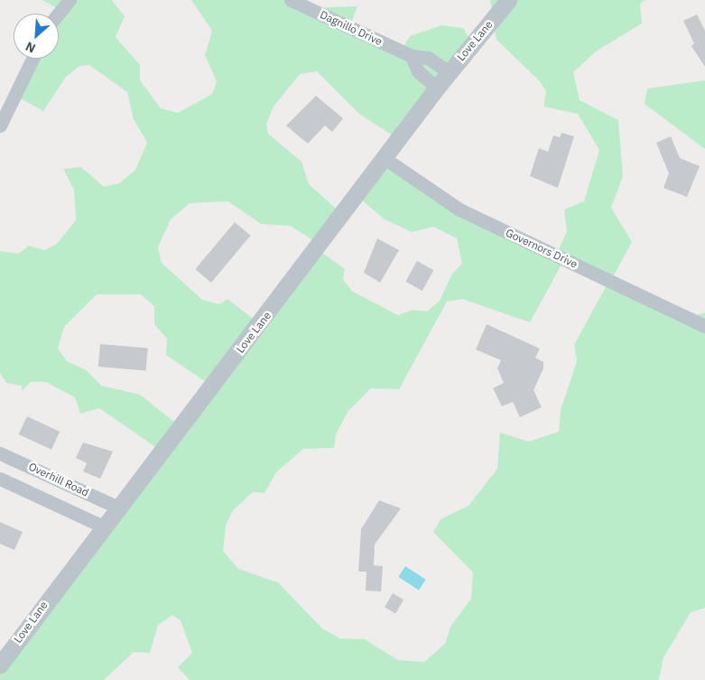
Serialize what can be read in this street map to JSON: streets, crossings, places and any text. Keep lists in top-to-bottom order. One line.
{"streets":{"street":["Dagnillo Drive","Love Lane","Governors Drive","Overhill Road"]},"crossings":[["Dagnillo Drive","Love Lane"],["Love Lane","Governors Drive"],["Love Lane","Overhill Road"]],"north":"bottom left"}
